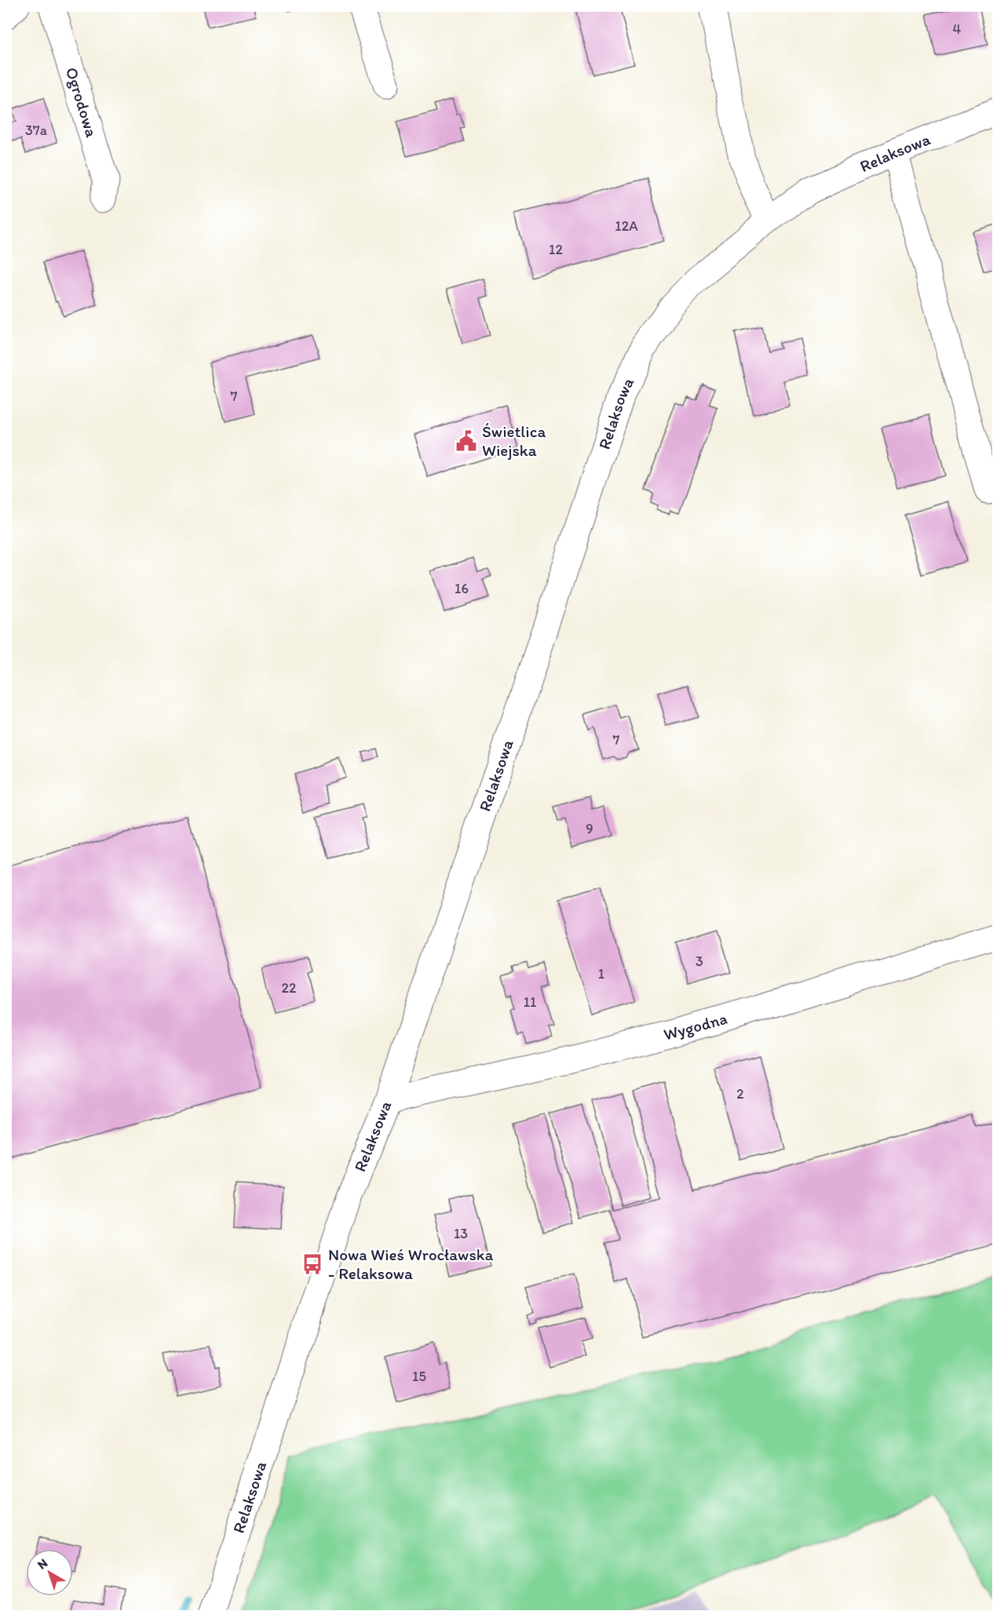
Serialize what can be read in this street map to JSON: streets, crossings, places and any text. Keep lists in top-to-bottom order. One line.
{"streets":{"street":["Ogrodowa","Relaksowa","Wygodna"]},"crossings":[["Relaksowa","Wygodna"]],"places":{"public building":["Świetlica Wiejska"],"bus stop":["Nowa Wieś Wrocławska - Relaksowa"]},"house_numbers":["4","37a","12A","12","7","16","7","9","3","1","22","11","2","13","15"],"north":"top left"}
